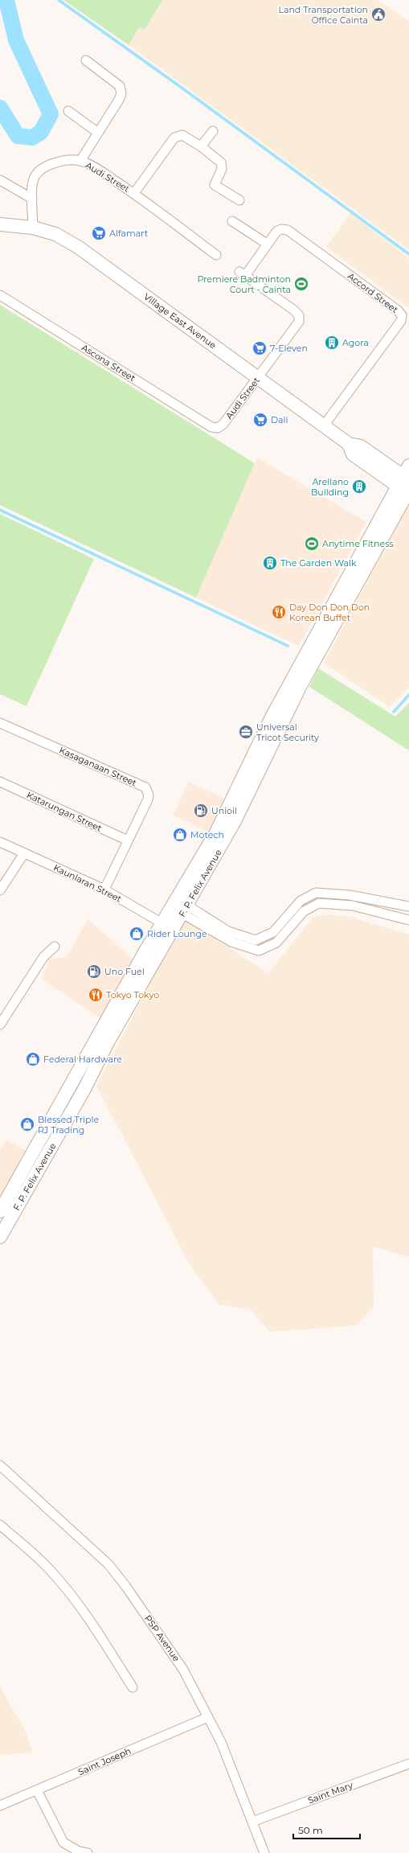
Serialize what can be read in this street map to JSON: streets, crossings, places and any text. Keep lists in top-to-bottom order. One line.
{"streets":{"main road":["Village East Avenue","F. P. Felix Avenue"],"street":["Audi Street","Accord Street","Ascona Street","Kasaganaan Street","Katarungan Street","Kaunlaran Street","PSP Avenue","Saint Joseph","Saint Mary"]},"crossings":[["Audi Street","Accord Street"],["Audi Street","Village East Avenue"],["Audi Street","Ascona Street"],["Accord Street","Village East Avenue"],["Village East Avenue","F. P. Felix Avenue"],["Kasaganaan Street","Katarungan Street"],["Kasaganaan Street","Kaunlaran Street"],["Kaunlaran Street","F. P. Felix Avenue"],["PSP Avenue","Saint Joseph"],["PSP Avenue","Saint Mary"]],"places":{"public building":["Land Transportation Office Cainta"],"supermarket":["Alfamart","7-Eleven","Dali"],"sports":["Premiere Badminton Court - Cainta","Anytime Fitness"],"building":["Agora","Arellano Building","The Garden Walk"],"restaurant":["Day Don Don Don Korean Buffet","Tokyo Tokyo"],"office":["Universal Tricot Security"],"fuel station":["Unioil","Uno Fuel"],"shop":["Motech","Rider Lounge","Federal Hardware","Blessed Triple RJ Trading"]},"scale_bar":"50 m"}
